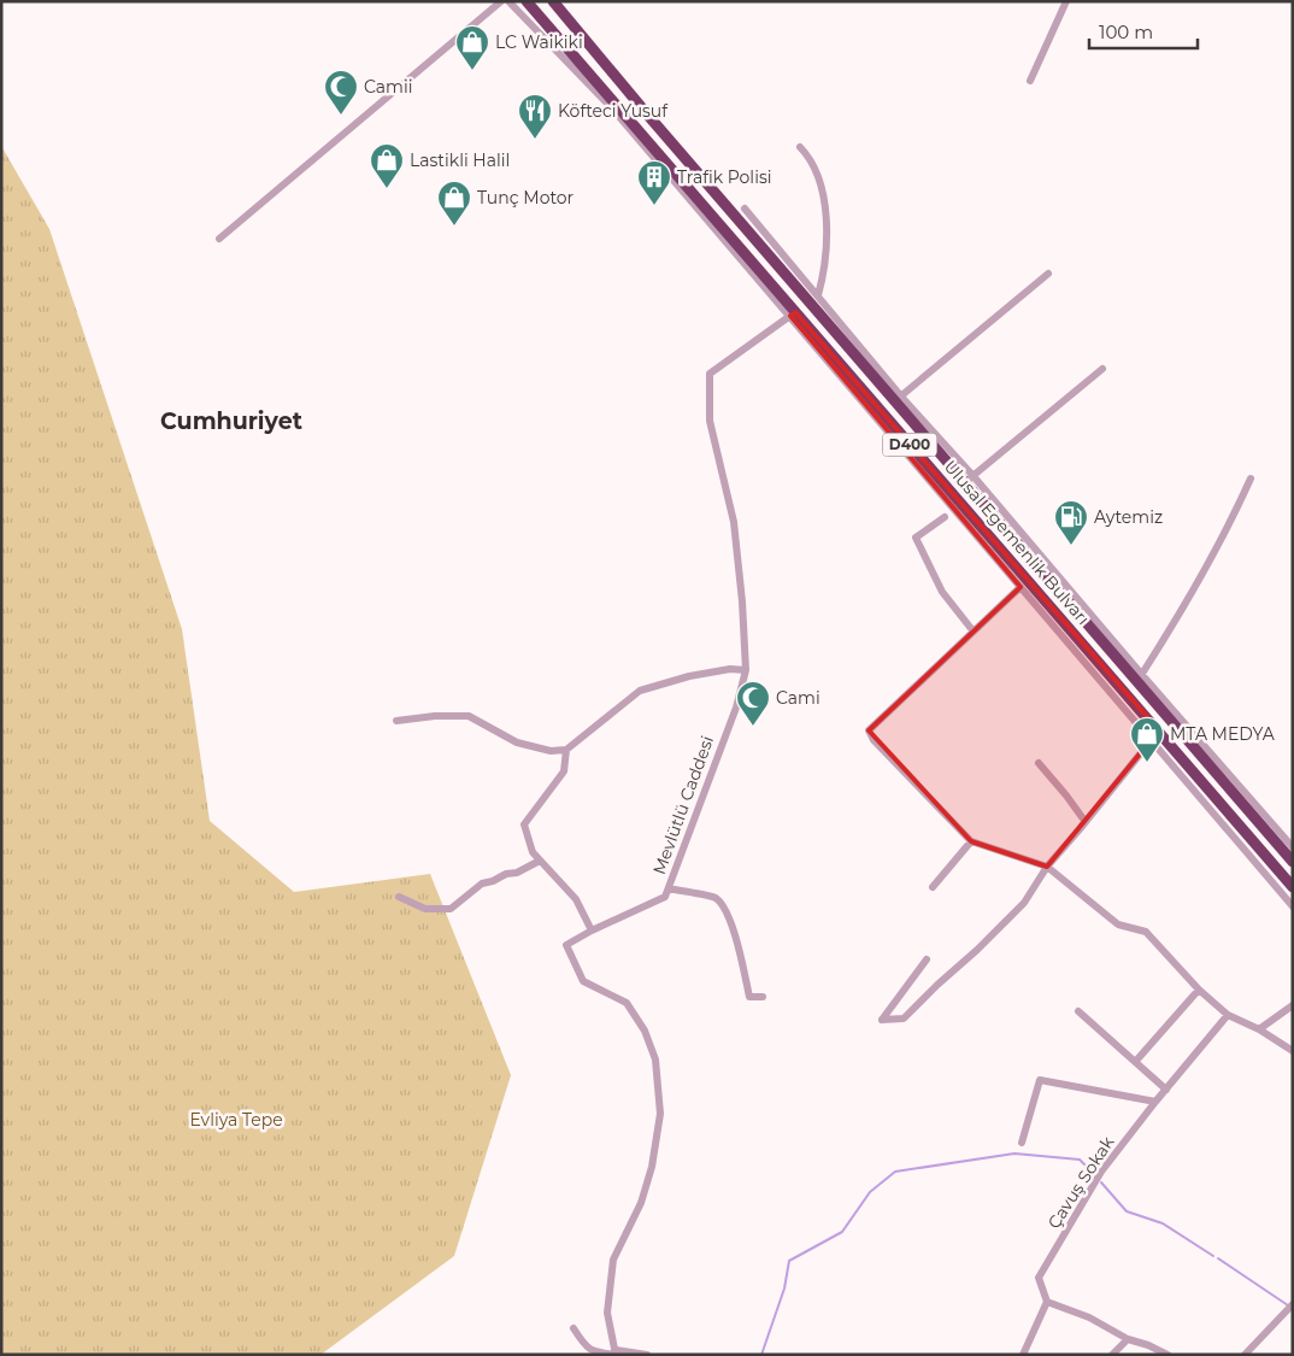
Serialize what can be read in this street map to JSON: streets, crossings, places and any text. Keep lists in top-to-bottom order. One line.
{"streets":{"highway":["D400","Ulusal Egemenlik Bulvarı"],"street":["Mevlütlü Caddesi","Çavuş Sokak"]},"crossings":[["Ulusal Egemenlik Bulvarı","Mevlütlü Caddesi"]],"districts":["Cumhuriyet"],"parks":["Evliya Tepe"],"places":{"shop":["LC Waikiki","Lastikli Halil","Tunç Motor","MTA MEDYA"],"mosque":["Camii","Cami"],"restaurant":["Köfteci Yusuf"],"building":["Trafik Polisi"],"fuel station":["Aytemiz"]},"scale_bar":"100 m"}
